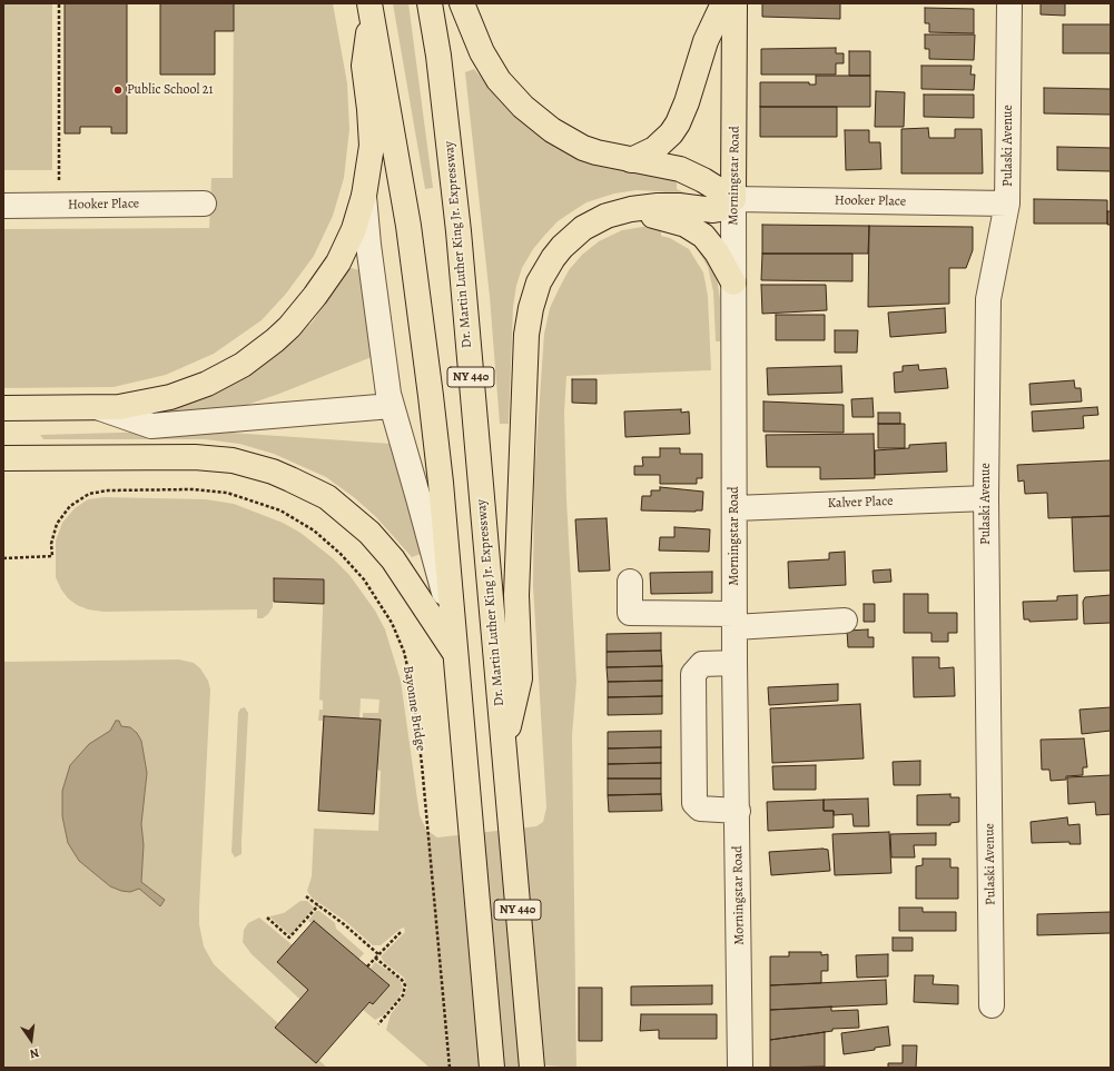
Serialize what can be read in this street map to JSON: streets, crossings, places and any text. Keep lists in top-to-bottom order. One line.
{"streets":{"main road":["Morningstar Road","Dr. Martin Luther King Jr. Expressway","NY 440"],"street":["Pulaski Avenue","Hooker Place","Kalver Place"],"path":["Bayonne Bridge"]},"crossings":[["Pulaski Avenue","Hooker Place"],["Pulaski Avenue","Kalver Place"],["Morningstar Road","Hooker Place"],["Morningstar Road","Kalver Place"],["Dr. Martin Luther King Jr. Expressway","NY 440"]],"places":["Public School 21"],"north":"bottom"}
